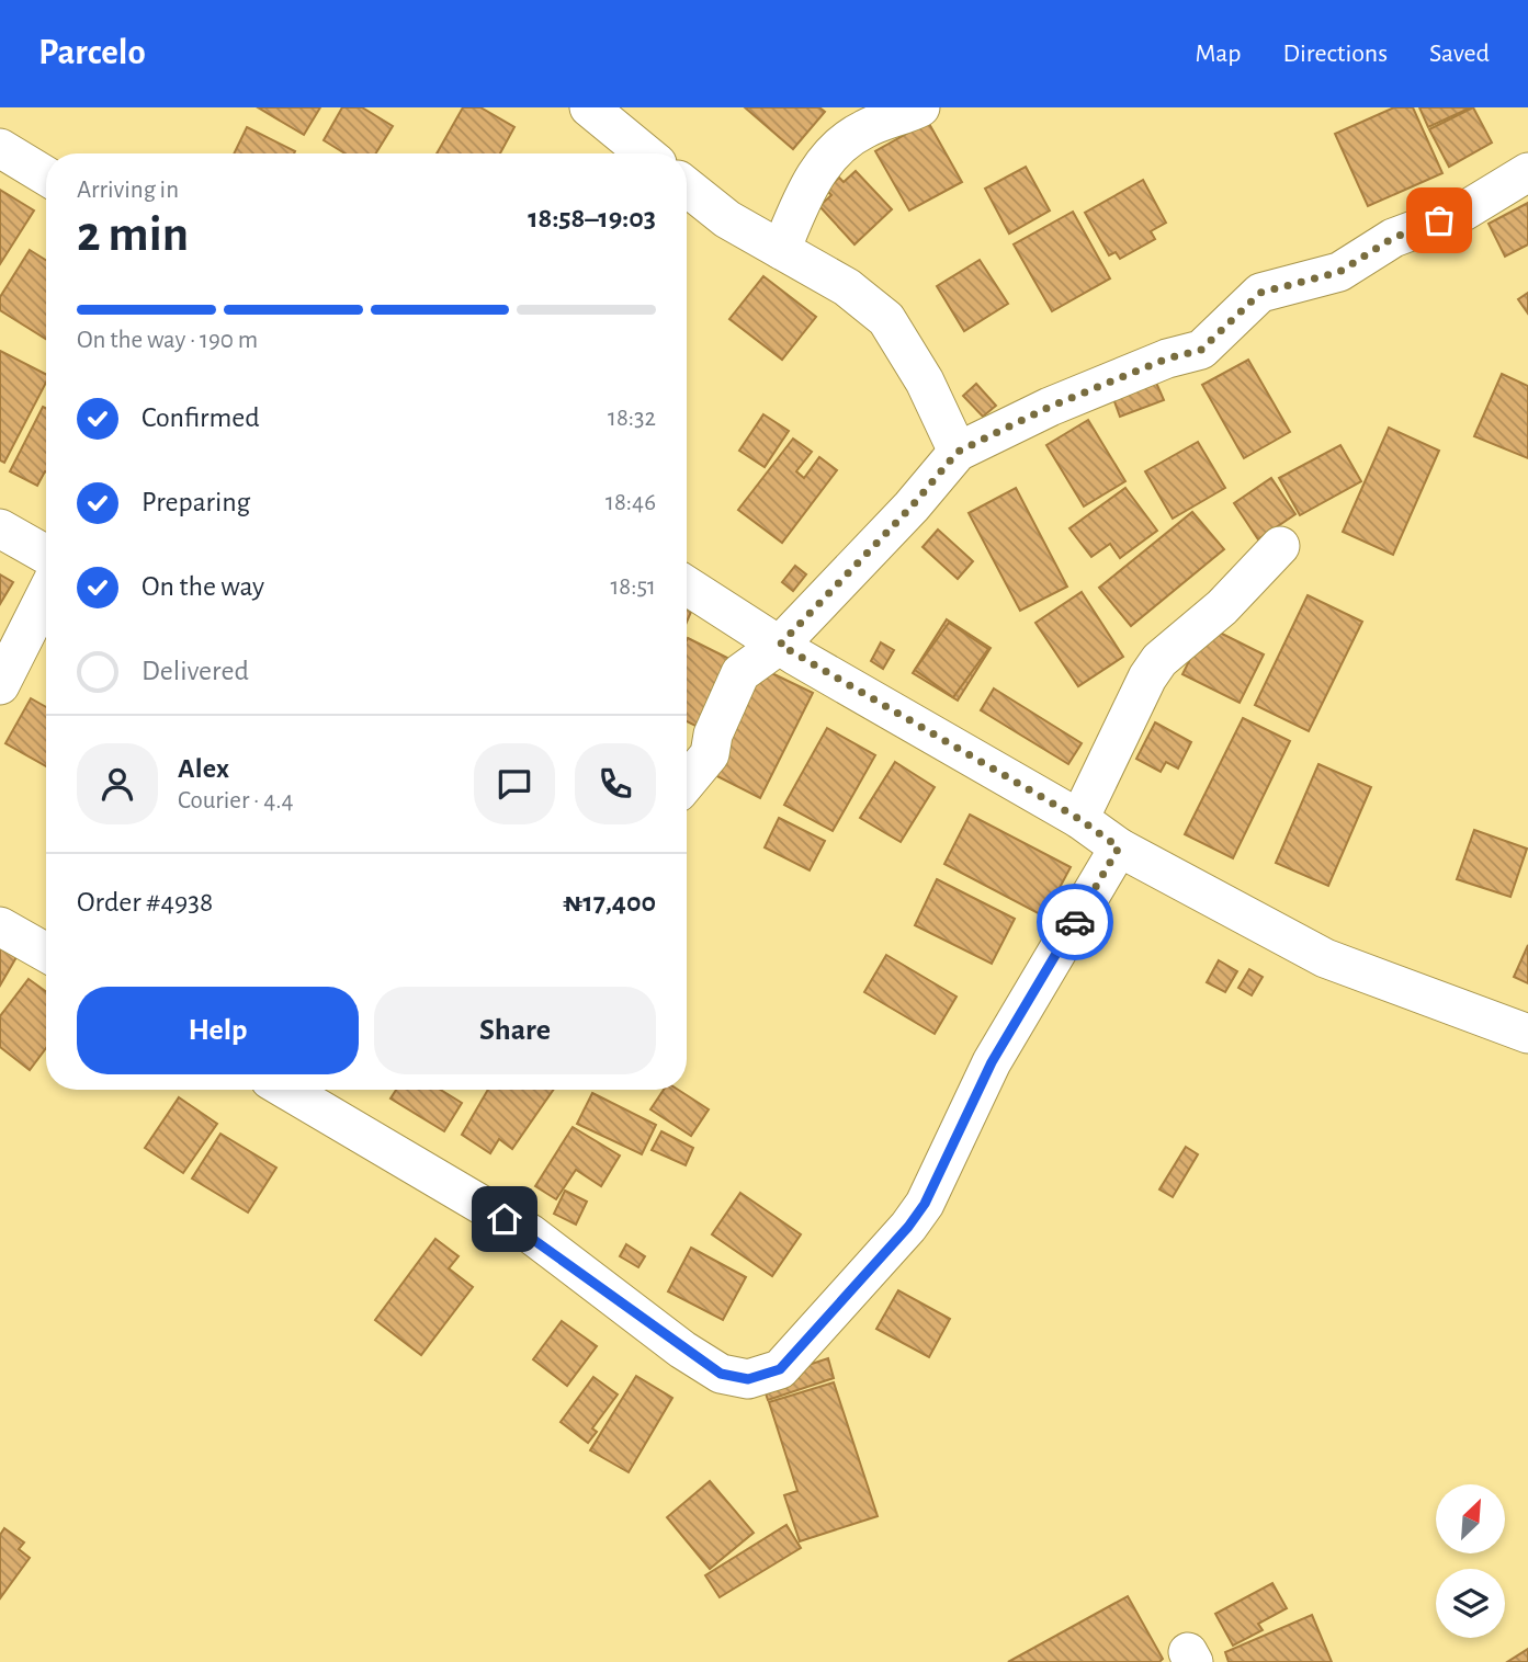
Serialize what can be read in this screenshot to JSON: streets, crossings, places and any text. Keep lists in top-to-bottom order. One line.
{"north":"top right","page":{"header":"Parcelo","nav":["Map","Directions","Saved"],"heading":["2 min","Arriving in","18:58–19:03"],"panel":["Alex","Courier · 4.4","Order #4938","₦17,400"],"bar":"On the way · 190 m","list":[["Confirmed","18:32"],["Preparing","18:46"],["On the way","18:51"],"Delivered"],"buttons":["Help","Share"]}}
